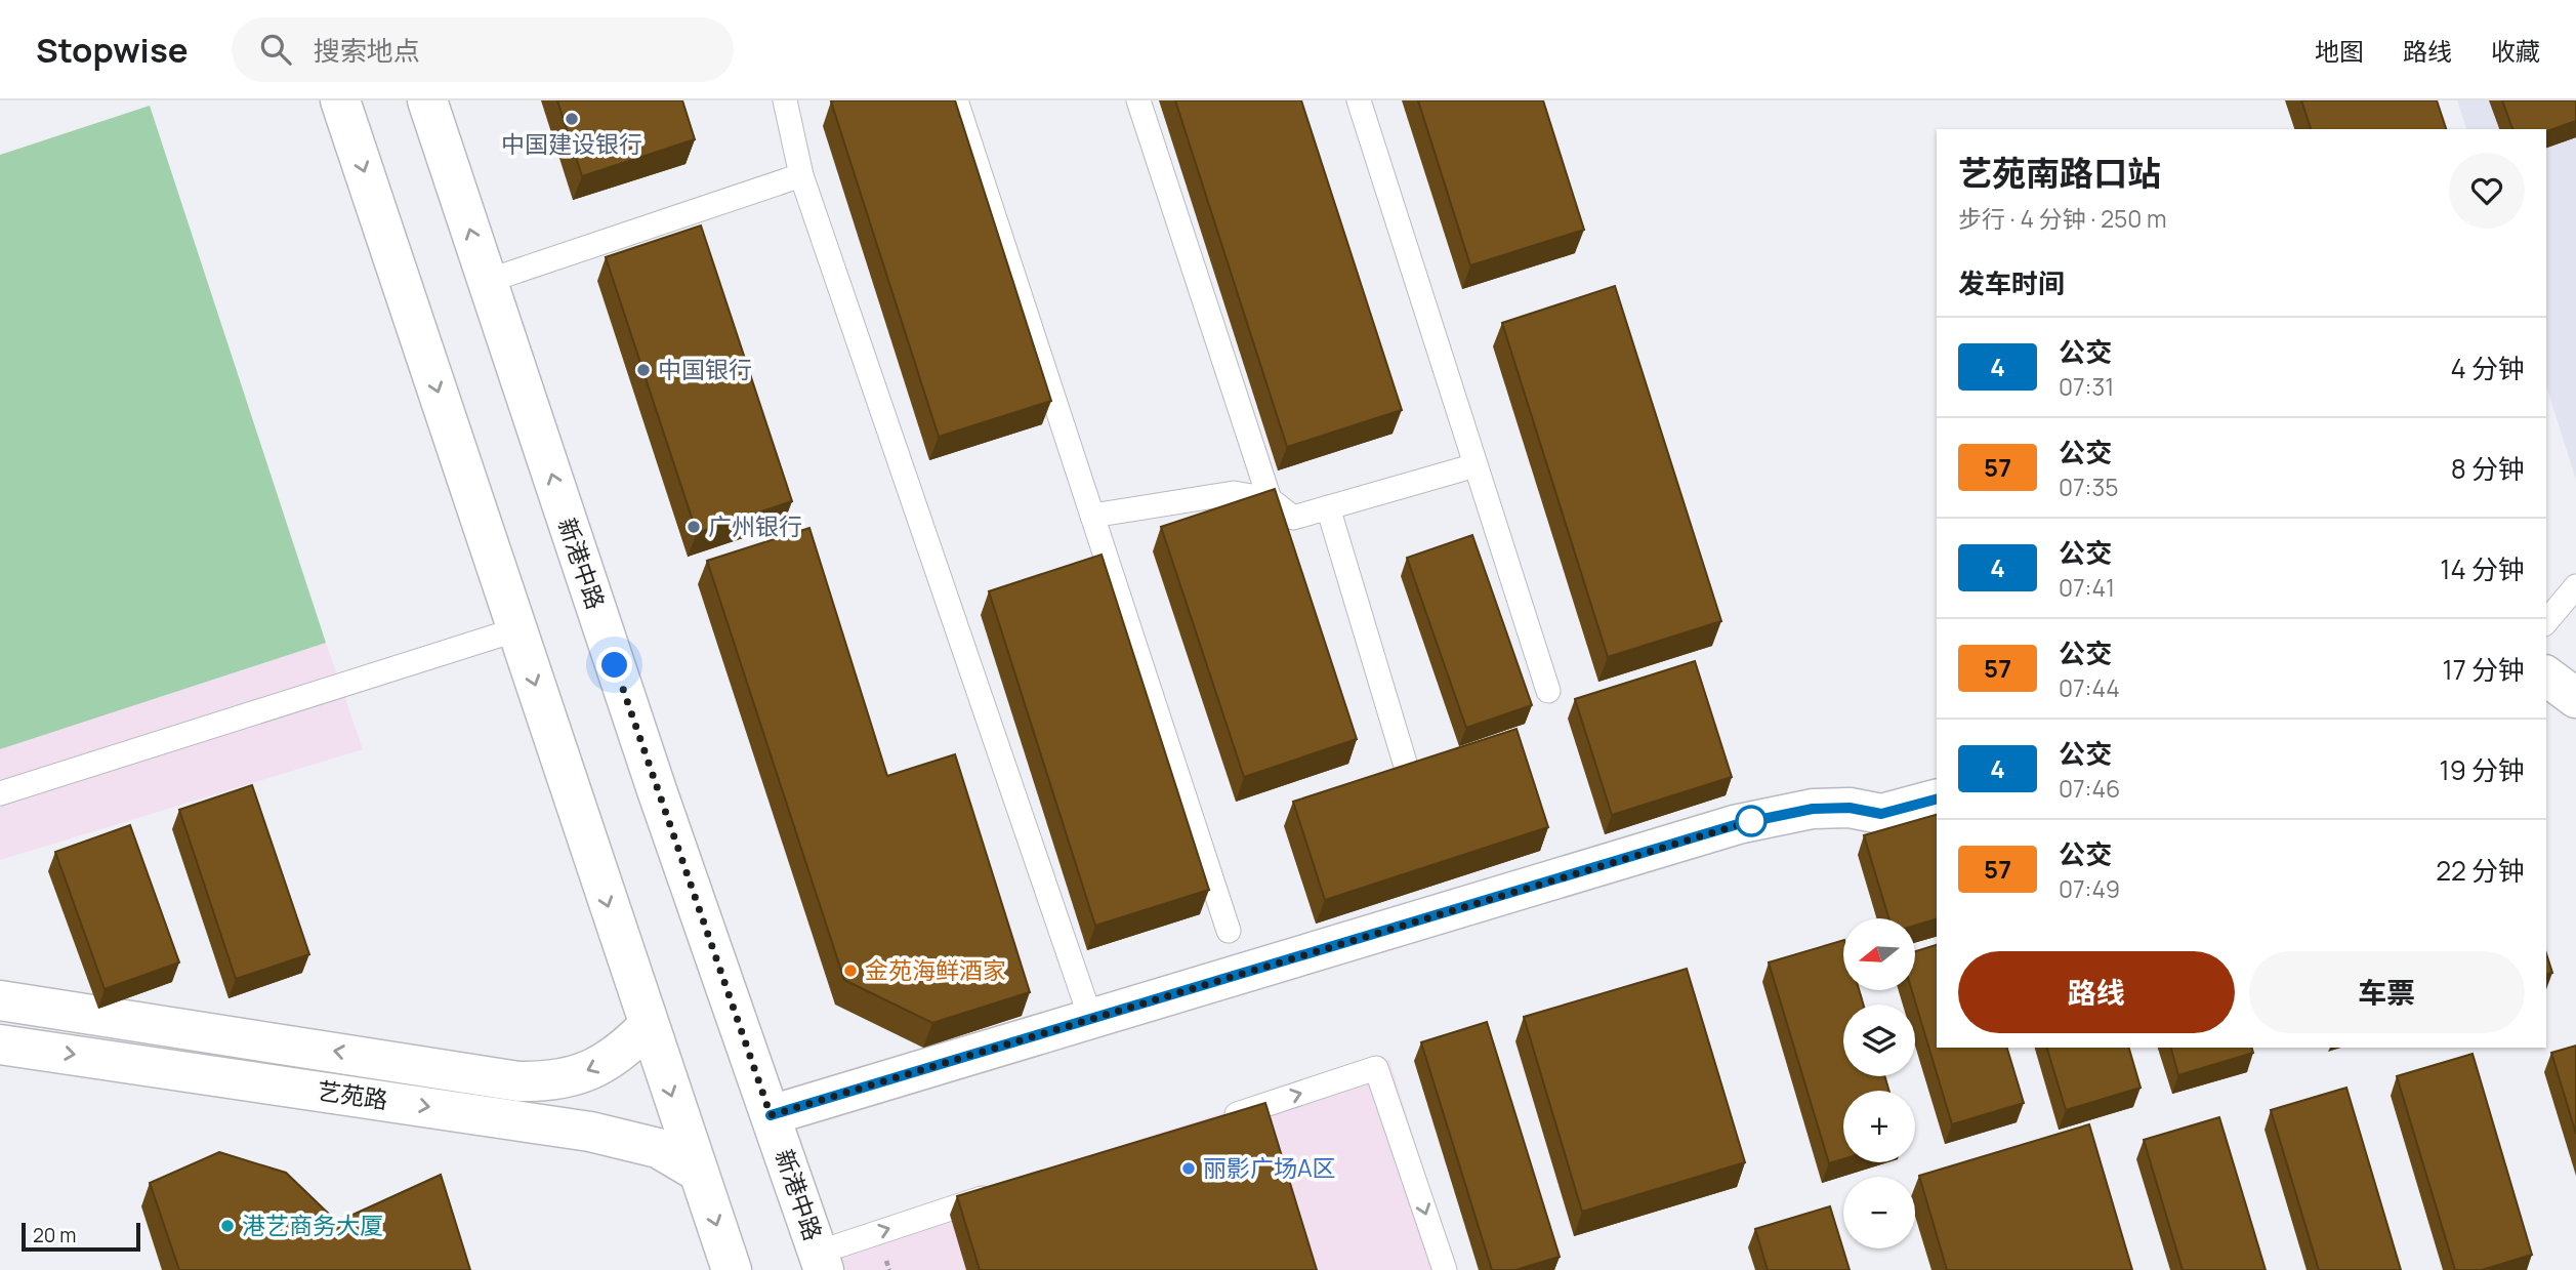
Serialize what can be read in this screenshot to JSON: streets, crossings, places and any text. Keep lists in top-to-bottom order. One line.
{"streets":{"street":["新港中路","艺苑路"]},"places":["中国建设银行","中国银行","广州银行","金苑海鲜酒家","丽影广场A区","港艺商务大厦"],"lines":["bus line 4"],"scale_bar":"20 m","north":"left","page":{"header":"Stopwise","search":"搜索地点","nav":["地图","路线","收藏"],"heading":[["艺苑南路口站","步行 · 4 分钟 · 250 m"],"发车时间"],"list":[{"mark":"4","name":"公交","note":"07:31","value":"4 分钟"},{"mark":"57","name":"公交","note":"07:35","value":"8 分钟"},{"mark":"4","name":"公交","note":"07:41","value":"14 分钟"},{"mark":"57","name":"公交","note":"07:44","value":"17 分钟"},{"mark":"4","name":"公交","note":"07:46","value":"19 分钟"},{"mark":"57","name":"公交","note":"07:49","value":"22 分钟"}],"map_buttons":["+","−"],"buttons":["路线","车票"],"scale":"20 m"}}
